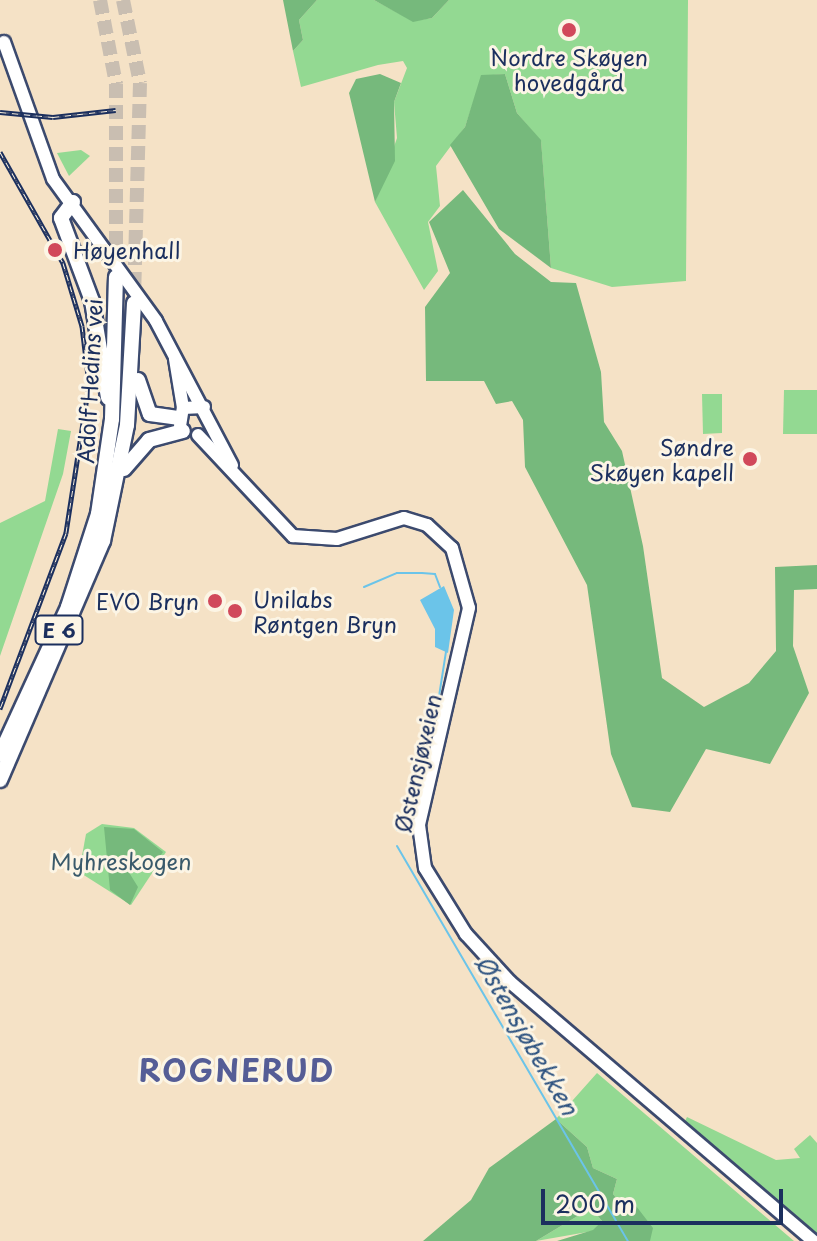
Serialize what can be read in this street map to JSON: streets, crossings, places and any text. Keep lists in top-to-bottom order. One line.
{"streets":{"highway":["Adolf Hedins vei","E 6"],"main road":["Østensjøveien"]},"crossings":[["Adolf Hedins vei","E 6"],["E 6","Østensjøveien"]],"districts":["ROGNERUD"],"water":["Østensjøbekken"],"parks":["Myhreskogen"],"places":["Nordre Skøyen hovedgård","Høyenhall","Søndre Skøyen kapell","EVO Bryn","Unilabs Røntgen Bryn"],"scale_bar":"200 m"}
